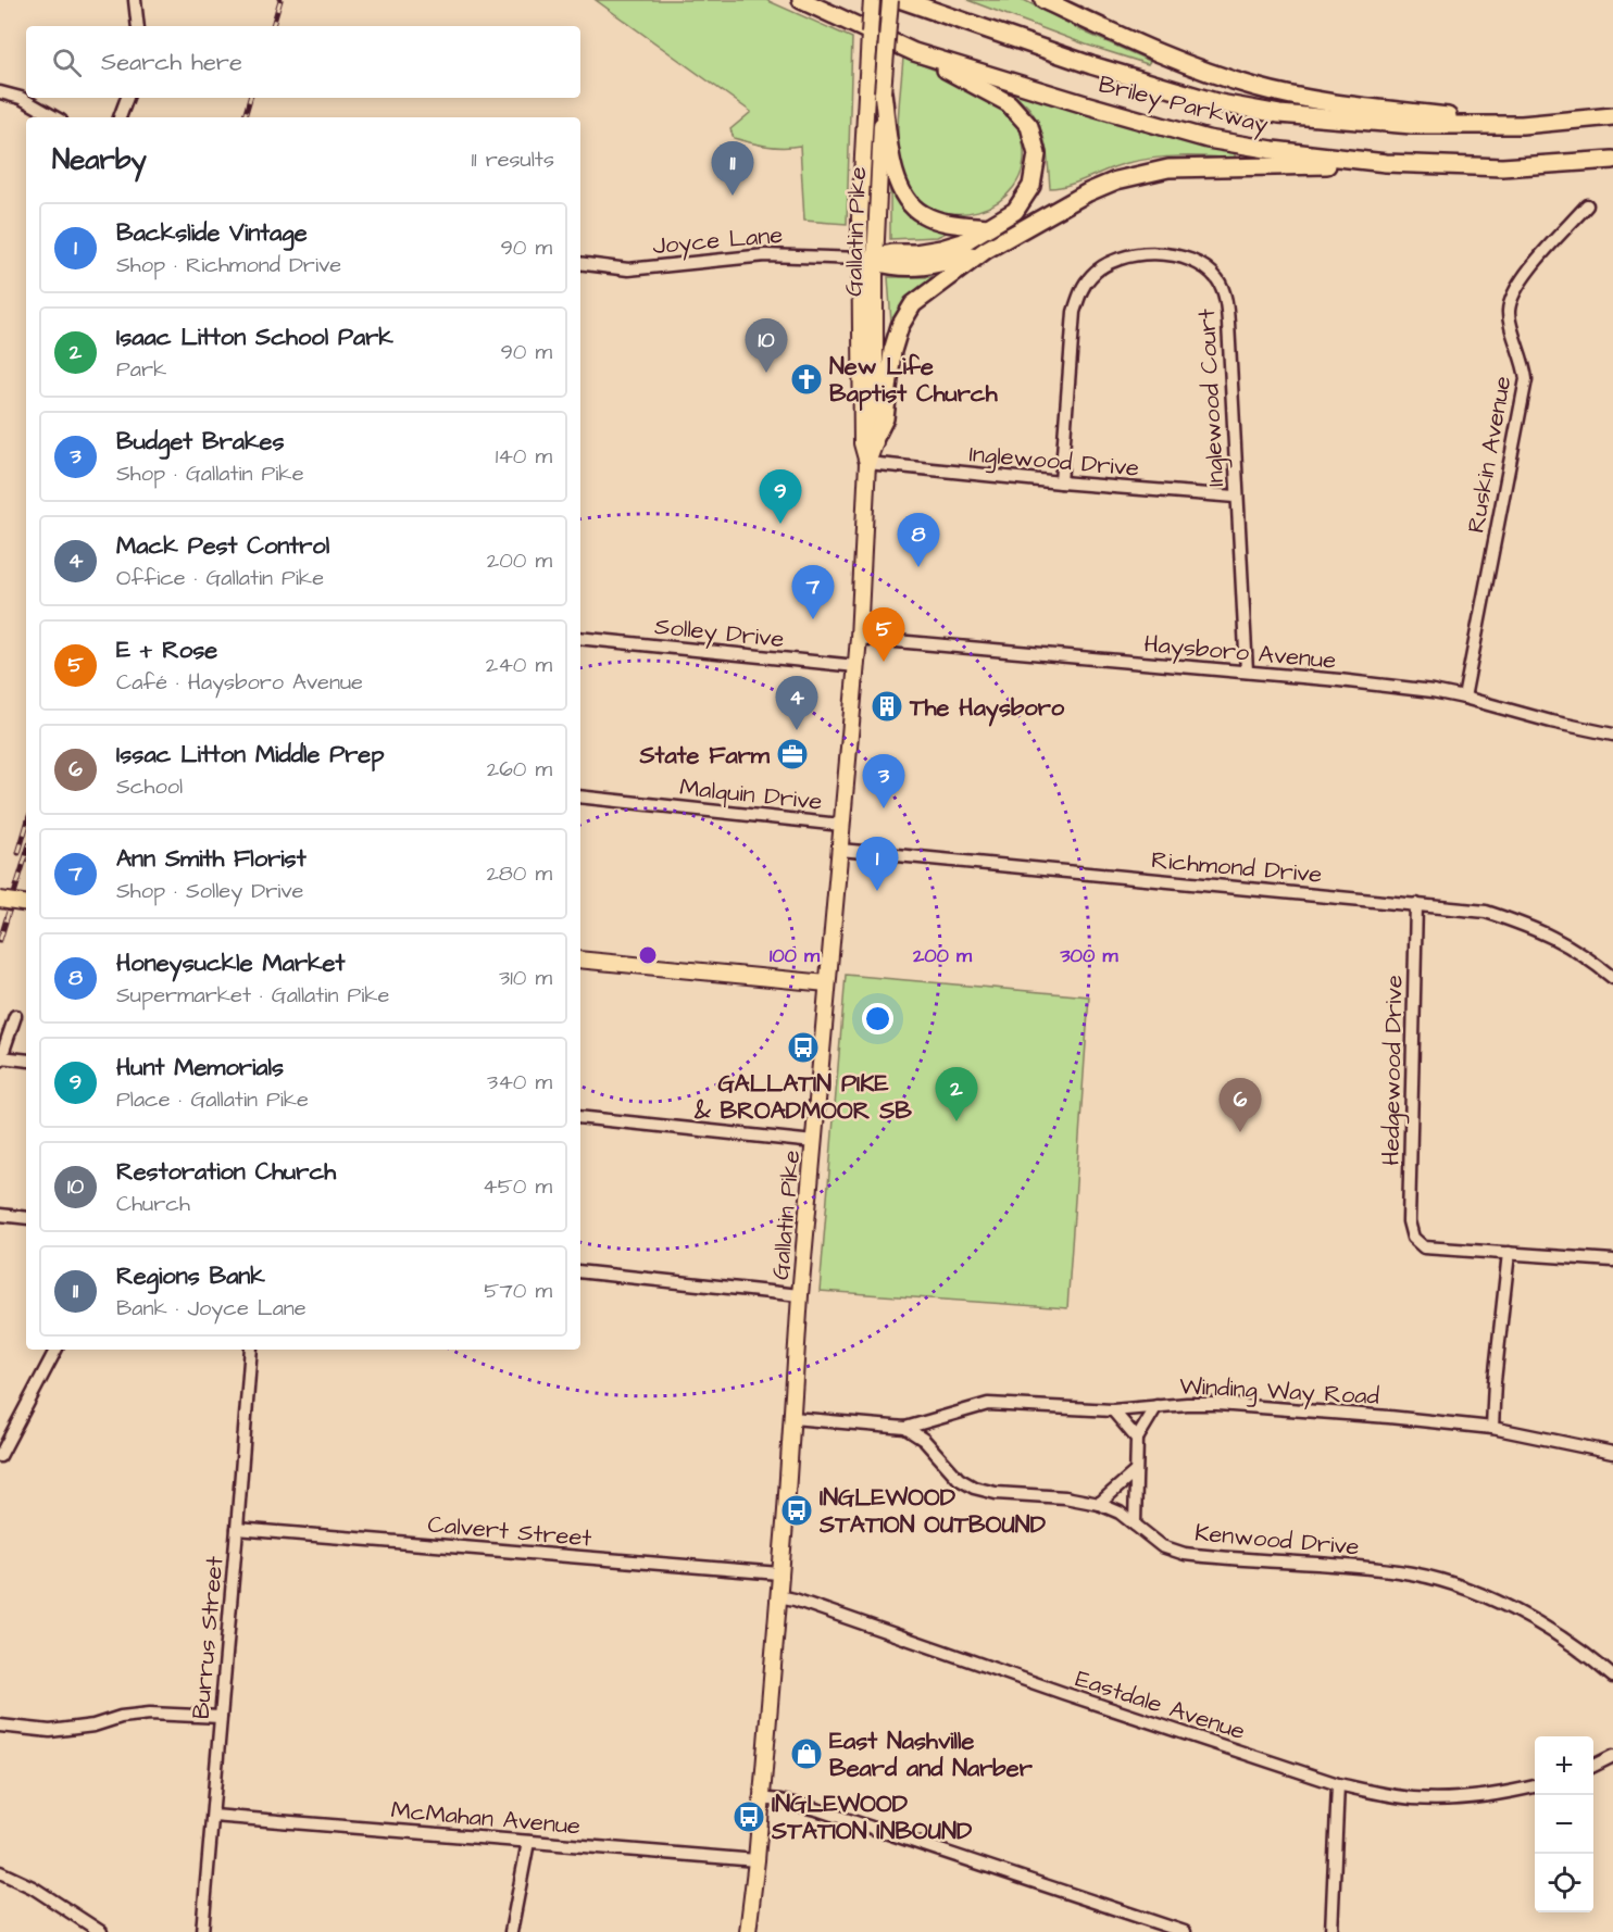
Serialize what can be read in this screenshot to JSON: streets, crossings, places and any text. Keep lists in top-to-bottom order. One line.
{"streets":{"highway":["Briley Parkway"],"main road":["Gallatin Pike"],"street":["Joyce Lane","Inglewood Court","Ruskin Avenue","Inglewood Drive","Solley Drive","Haysboro Avenue","Malquin Drive","Richmond Drive","Hedgewood Drive","Winding Way Road","Calvert Street","Kenwood Drive","Burrus Street","Eastdale Avenue","McMahan Avenue"]},"crossings":[["Gallatin Pike","Joyce Lane"],["Gallatin Pike","Inglewood Drive"],["Gallatin Pike","Solley Drive"],["Gallatin Pike","Haysboro Avenue"],["Gallatin Pike","Malquin Drive"],["Gallatin Pike","Richmond Drive"],["Gallatin Pike","Calvert Street"],["Gallatin Pike","Eastdale Avenue"],["Gallatin Pike","McMahan Avenue"],["Inglewood Court","Inglewood Drive"],["Inglewood Court","Haysboro Avenue"],["Ruskin Avenue","Haysboro Avenue"],["Richmond Drive","Hedgewood Drive"],["Winding Way Road","Kenwood Drive"],["Calvert Street","Burrus Street"],["Burrus Street","McMahan Avenue"]],"places":{"church":["New Life Baptist Church"],"building":["The Haysboro"],"office":["State Farm"],"bus stop":["GALLATIN PIKE & BROADMOOR SB","INGLEWOOD STATION OUTBOUND","INGLEWOOD STATION INBOUND"],"shop":["East Nashville Beard and Narber"]},"page":{"search":"Search here","heading":["Nearby","11 results"],"pins":["11","10","9","8","7","5","4","3","1","2","6"],"list":[{"mark":"1","name":"Backslide Vintage","note":"Shop · Richmond Drive","value":"90 m"},{"mark":"2","name":"Isaac Litton School Park","note":"Park","value":"90 m"},{"mark":"3","name":"Budget Brakes","note":"Shop · Gallatin Pike","value":"140 m"},{"mark":"4","name":"Mack Pest Control","note":"Office · Gallatin Pike","value":"200 m"},{"mark":"5","name":"E + Rose","note":"Café · Haysboro Avenue","value":"240 m"},{"mark":"6","name":"Issac Litton Middle Prep","note":"School","value":"260 m"},{"mark":"7","name":"Ann Smith Florist","note":"Shop · Solley Drive","value":"280 m"},{"mark":"8","name":"Honeysuckle Market","note":"Supermarket · Gallatin Pike","value":"310 m"},{"mark":"9","name":"Hunt Memorials","note":"Place · Gallatin Pike","value":"340 m"},{"mark":"10","name":"Restoration Church","note":"Church","value":"450 m"},{"mark":"11","name":"Regions Bank","note":"Bank · Joyce Lane","value":"570 m"}],"map_buttons":["+","−"]},"rings":["100 m","200 m","300 m"]}
